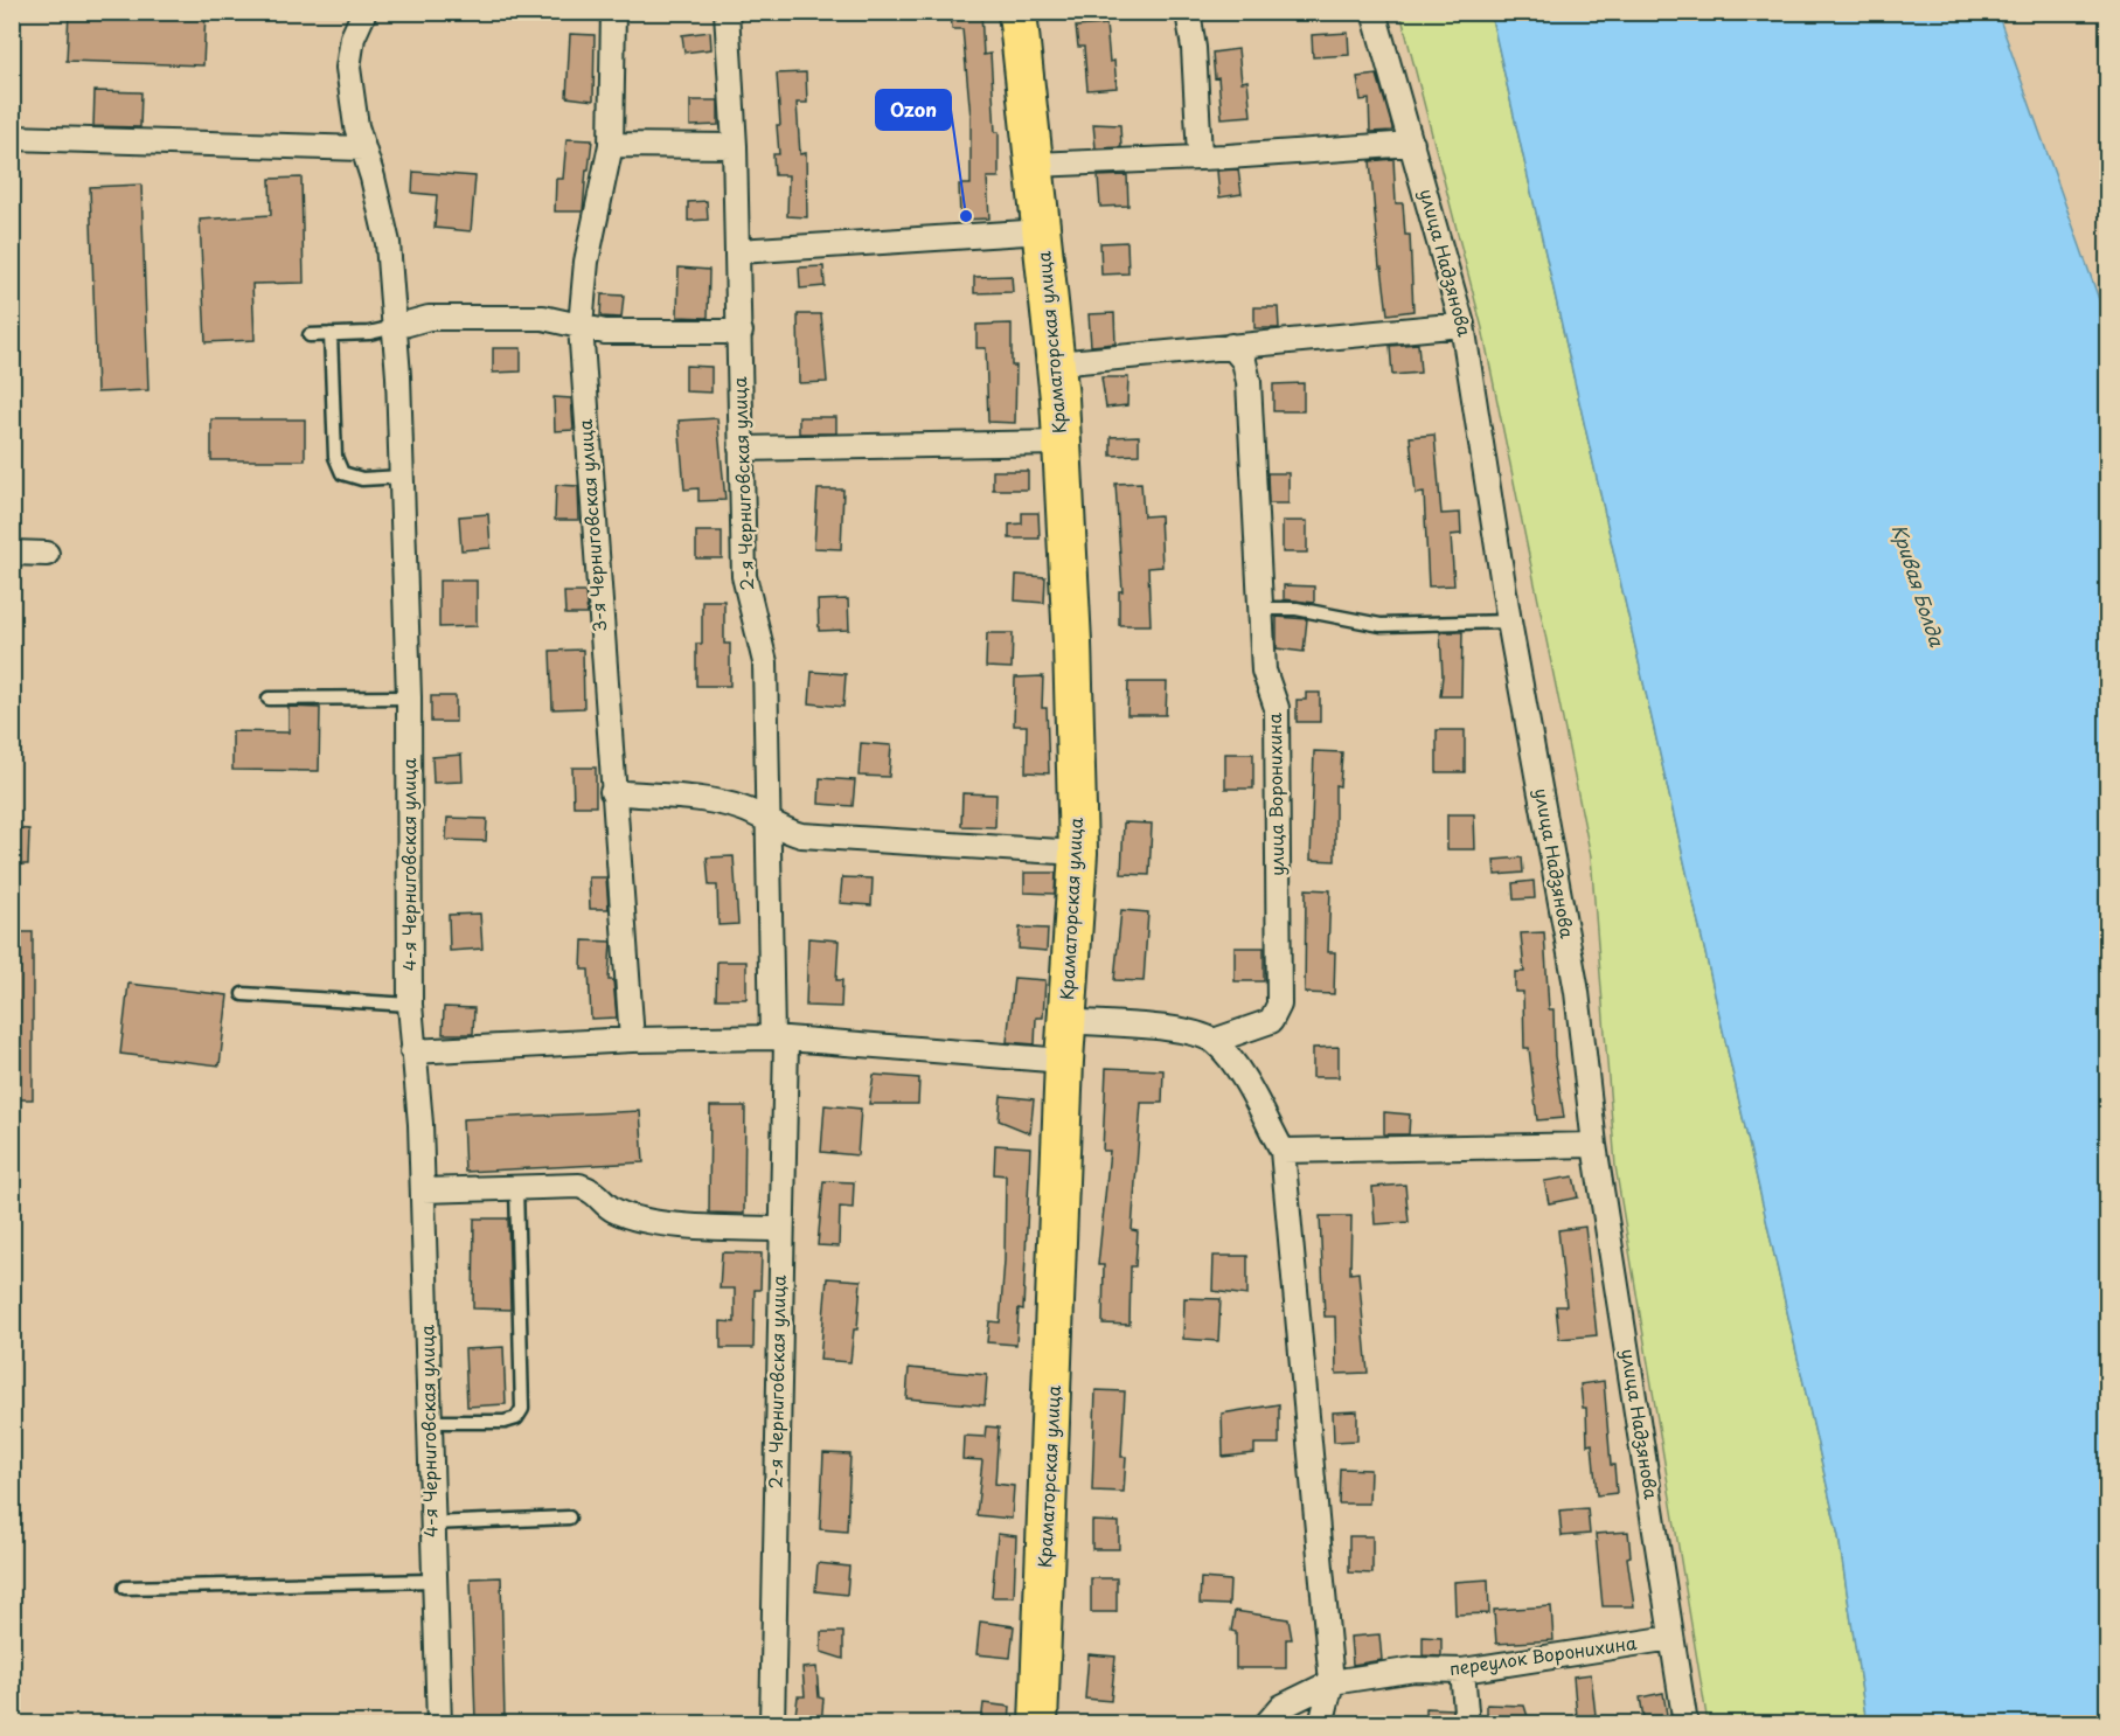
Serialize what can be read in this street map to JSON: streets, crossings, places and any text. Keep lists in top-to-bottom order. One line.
{"streets":{"main road":["Краматорская улица"],"street":["улица Надзянова","2-я Черниговская улица","3-я Черниговская улица","улица Воронихина","4-я Черниговская улица","переулок Воронихина"]},"crossings":[["улица Надзянова","переулок Воронихина"]],"water":["Кривая Болда"],"places":["Ozon"]}
